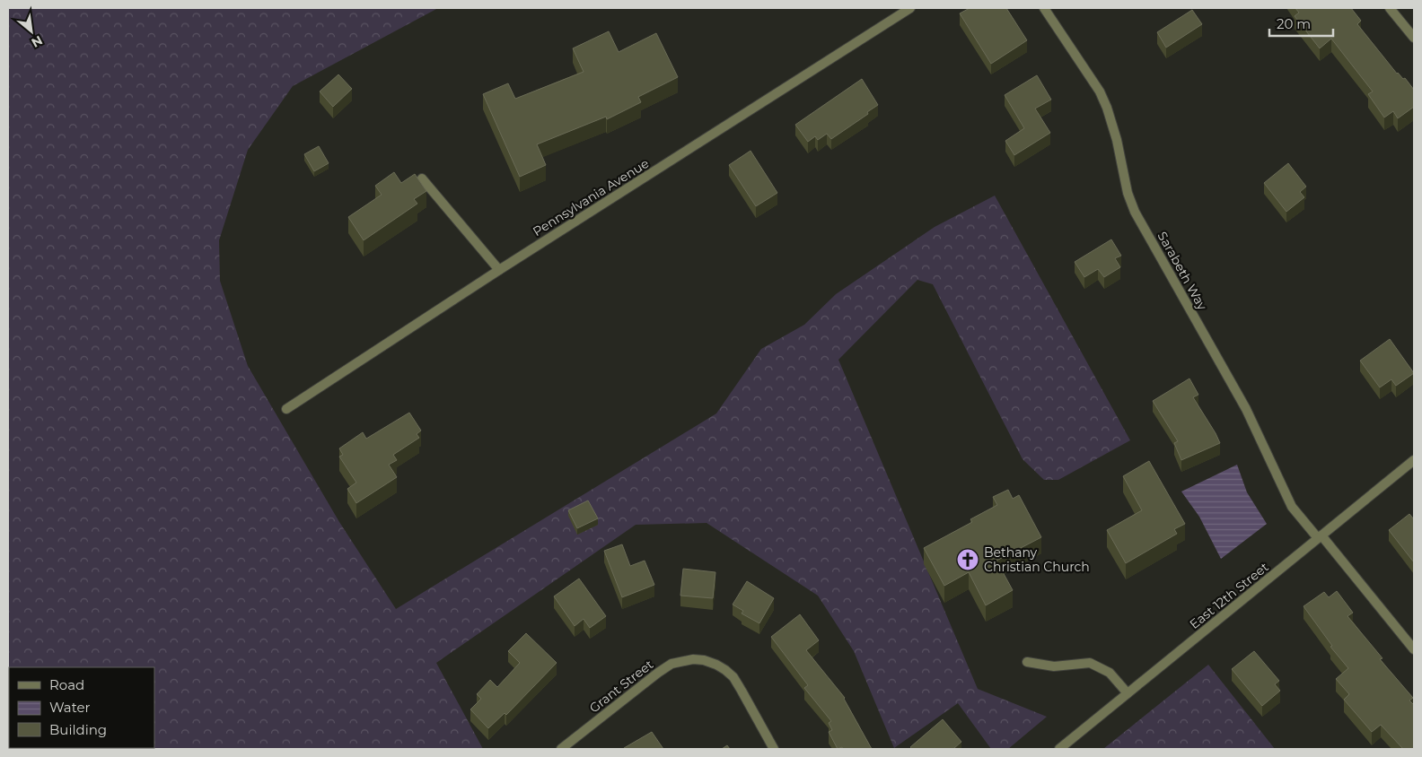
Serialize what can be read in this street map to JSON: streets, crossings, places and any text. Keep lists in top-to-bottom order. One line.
{"streets":{"street":["Pennsylvania Avenue","Sarabeth Way","East 12th Street","Grant Street"]},"crossings":[["Sarabeth Way","East 12th Street"]],"places":{"church":["Bethany Christian Church"]},"legend":["Road","Water","Building"],"scale_bar":"20 m","north":"bottom right"}
